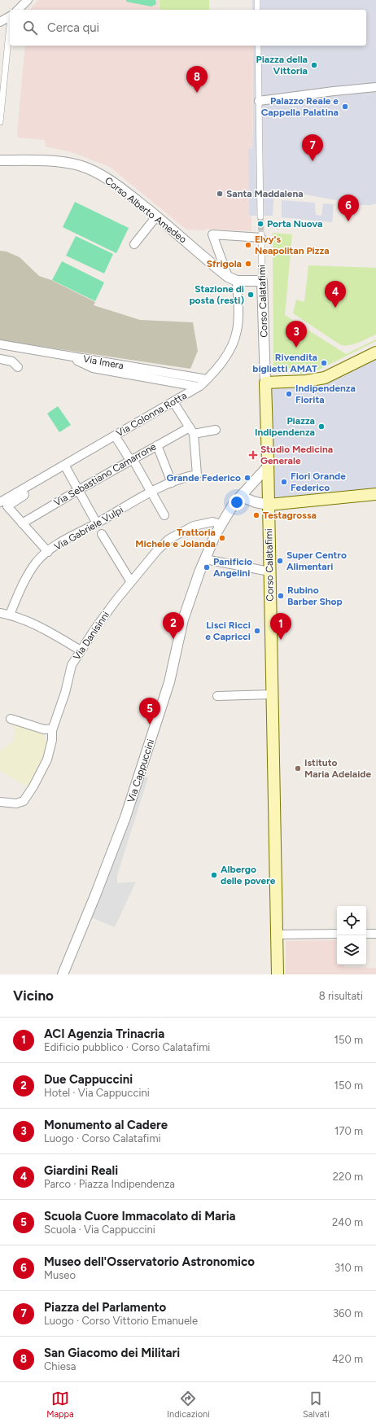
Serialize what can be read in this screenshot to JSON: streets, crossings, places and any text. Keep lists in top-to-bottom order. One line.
{"streets":{"main road":["Corso Calatafimi"],"street":["Corso Alberto Amedeo","Via Imera","Via Colonna Rotta","Via Sebastiano Camarrone","Via Gabriele Vulpi","Via Danisinni","Via Cappuccini"]},"crossings":[["Corso Alberto Amedeo","Via Colonna Rotta"],["Corso Calatafimi","Via Colonna Rotta"],["Corso Calatafimi","Via Cappuccini"],["Via Imera","Via Colonna Rotta"],["Via Sebastiano Camarrone","Via Gabriele Vulpi"],["Via Danisinni","Via Cappuccini"]],"places":{"other":["Piazza della Vittoria","Palazzo Reale e Cappella Palatina","Santa Maddalena","Porta Nuova","Elvy's Neapolitan Pizza","Sfrigola","Stazione di posta (resti)","Rivendita biglietti AMAT","Indipendenza Fiorita","Piazza Indipendenza","Grande Federico","Fiori Grande Federico","Testagrossa","Trattoria Michele e Jolanda","Super Centro Alimentari","Panificio Angelini","Rubino Barber Shop","Lisci Ricci e Capricci","Istituto Maria Adelaide","Albergo delle povere"],"health":["Studio Medicina Generale"]},"page":{"search":"Cerca qui","pins":["8","7","6","4","3","2","1","5"],"heading":["Vicino","8 risultati"],"list":[{"mark":"1","name":"ACI Agenzia Trinacria","note":"Edificio pubblico · Corso Calatafimi","value":"150 m"},{"mark":"2","name":"Due Cappuccini","note":"Hotel · Via Cappuccini","value":"150 m"},{"mark":"3","name":"Monumento al Cadere","note":"Luogo · Corso Calatafimi","value":"170 m"},{"mark":"4","name":"Giardini Reali","note":"Parco · Piazza Indipendenza","value":"220 m"},{"mark":"5","name":"Scuola Cuore Immacolato di Maria","note":"Scuola · Via Cappuccini","value":"240 m"},{"mark":"6","name":"Museo dell'Osservatorio Astronomico","note":"Museo","value":"310 m"},{"mark":"7","name":"Piazza del Parlamento","note":"Luogo · Corso Vittorio Emanuele","value":"360 m"},{"mark":"8","name":"San Giacomo dei Militari","note":"Chiesa","value":"420 m"}],"nav":["Mappa","Indicazioni","Salvati"]}}
